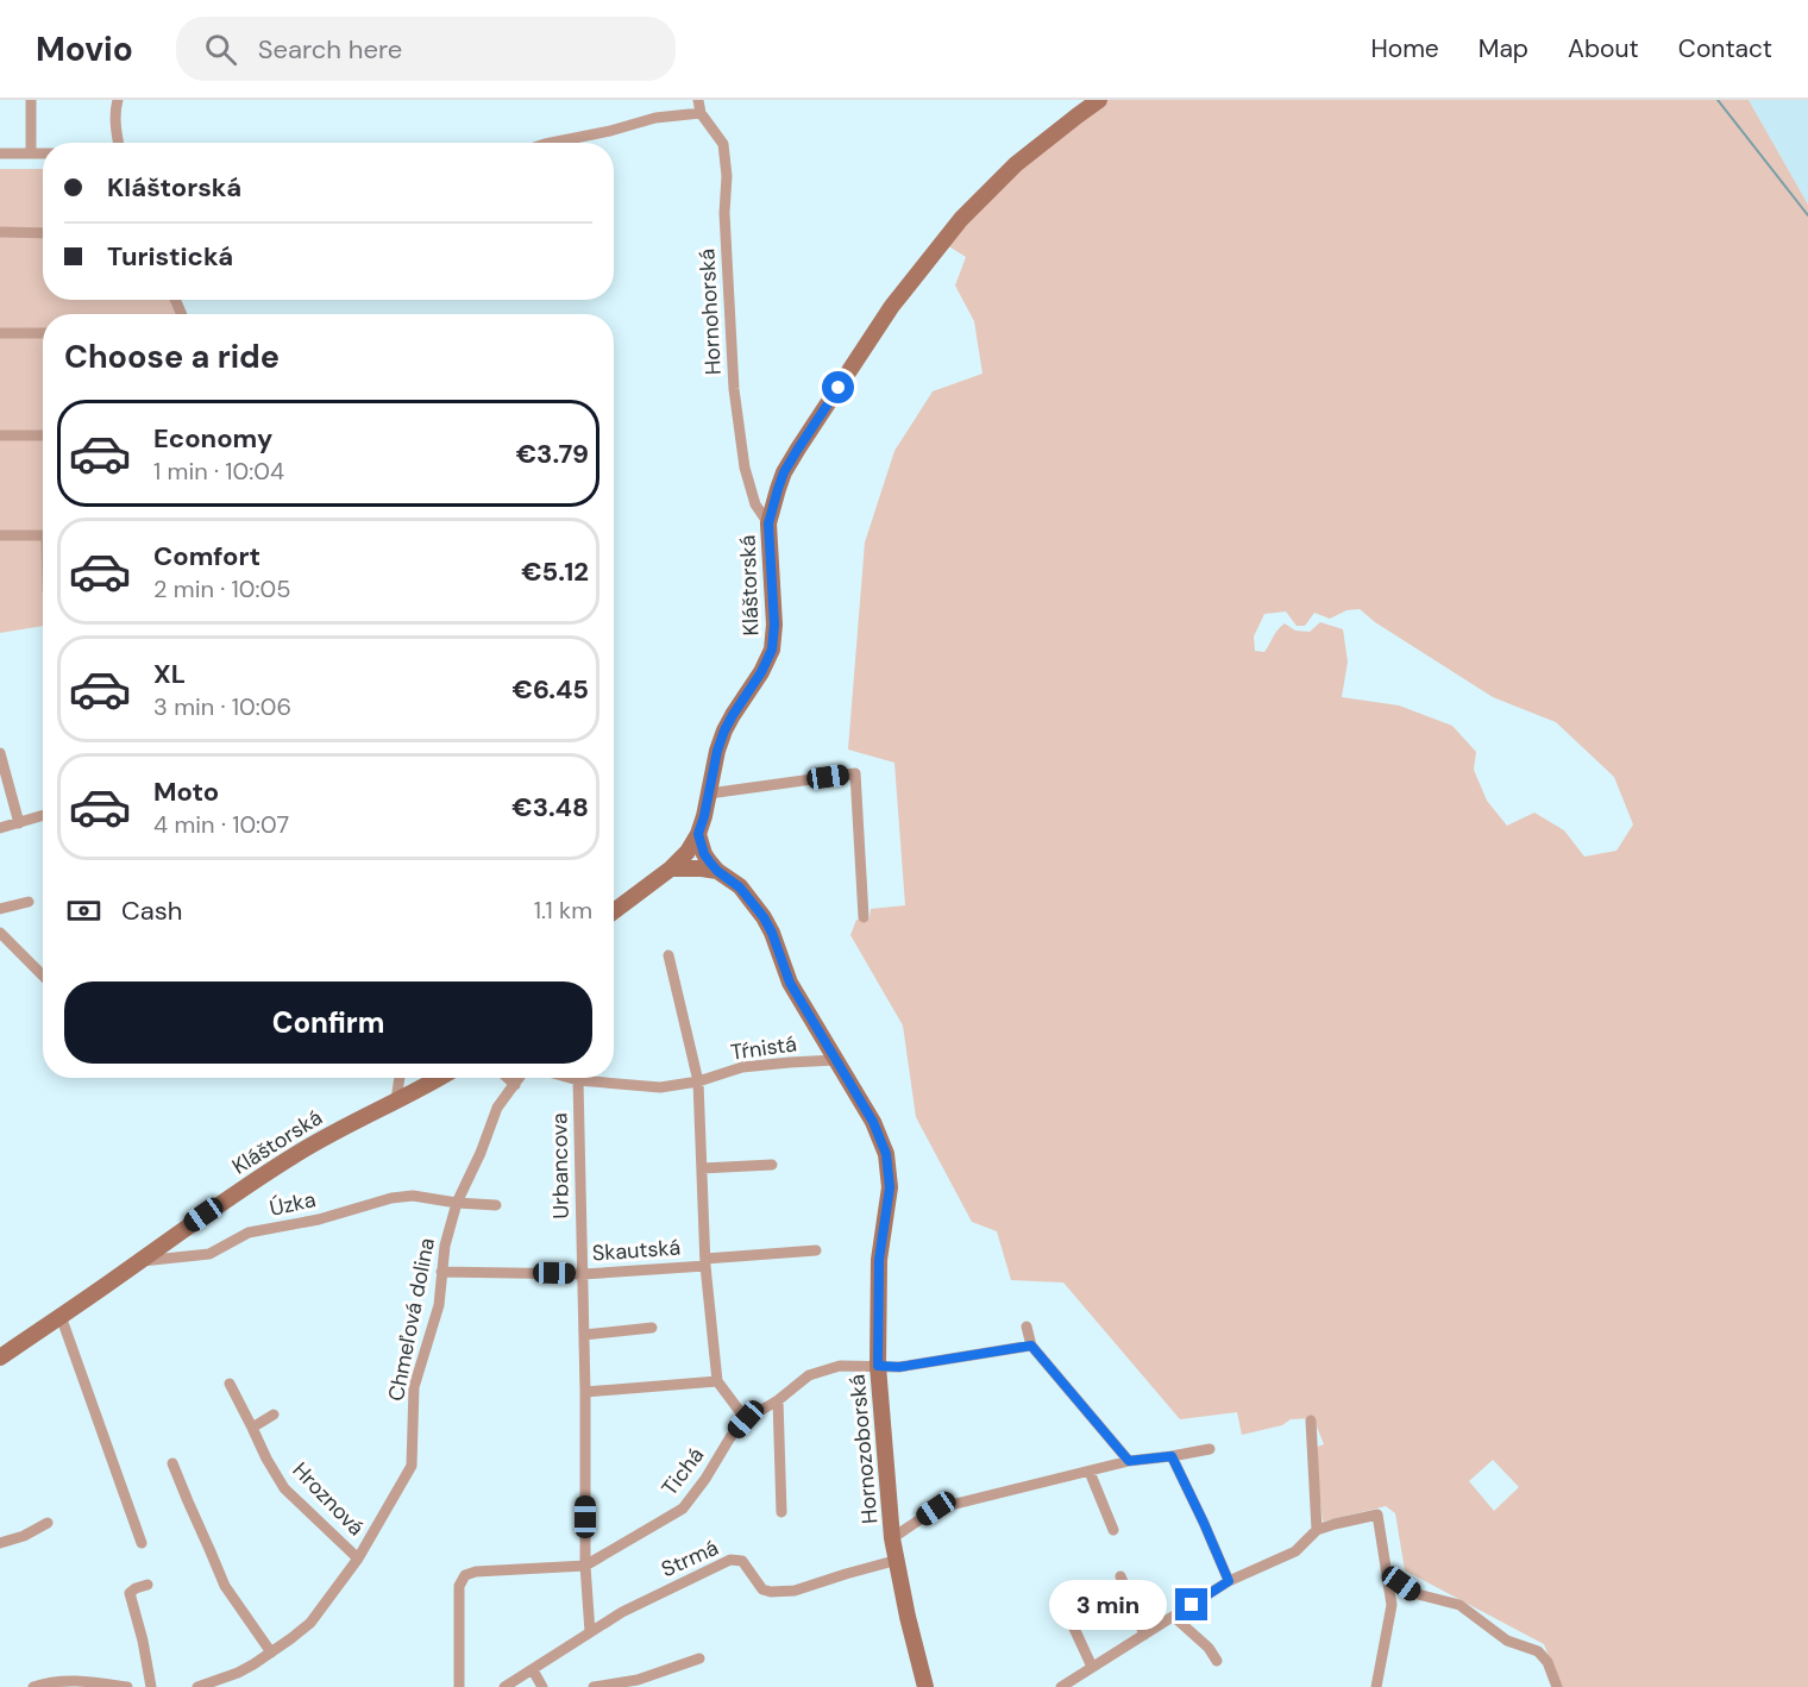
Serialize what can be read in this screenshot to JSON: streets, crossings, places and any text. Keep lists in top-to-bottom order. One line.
{"streets":{"street":["Hornohorská","Kláštorská","Tŕnistá","Urbancova","Úzka","Skautská","Chmeľová dolina","Hornozoborská","Tichá","Hroznová","Strmá"]},"crossings":[["Hornohorská","Kláštorská"],["Kláštorská","Úzka"],["Kláštorská","Hornozoborská"],["Tŕnistá","Urbancova"],["Tŕnistá","Hornozoborská"],["Urbancova","Skautská"],["Urbancova","Tichá"],["Urbancova","Strmá"],["Úzka","Chmeľová dolina"],["Skautská","Chmeľová dolina"],["Chmeľová dolina","Hroznová"],["Hornozoborská","Tichá"],["Hornozoborská","Strmá"]],"page":{"header":"Movio","search":"Search here","nav":["Home","Map","About","Contact"],"banner":["Kláštorská","Turistická"],"heading":"Choose a ride","list":[{"name":"Economy","note":"1 min · 10:04","value":"€3.79"},{"name":"Comfort","note":"2 min · 10:05","value":"€5.12"},{"name":"XL","note":"3 min · 10:06","value":"€6.45"},{"name":"Moto","note":"4 min · 10:07","value":"€3.48"}],"pay":["Cash","1.1 km"],"buttons":"Confirm","bubble":"3 min"}}
